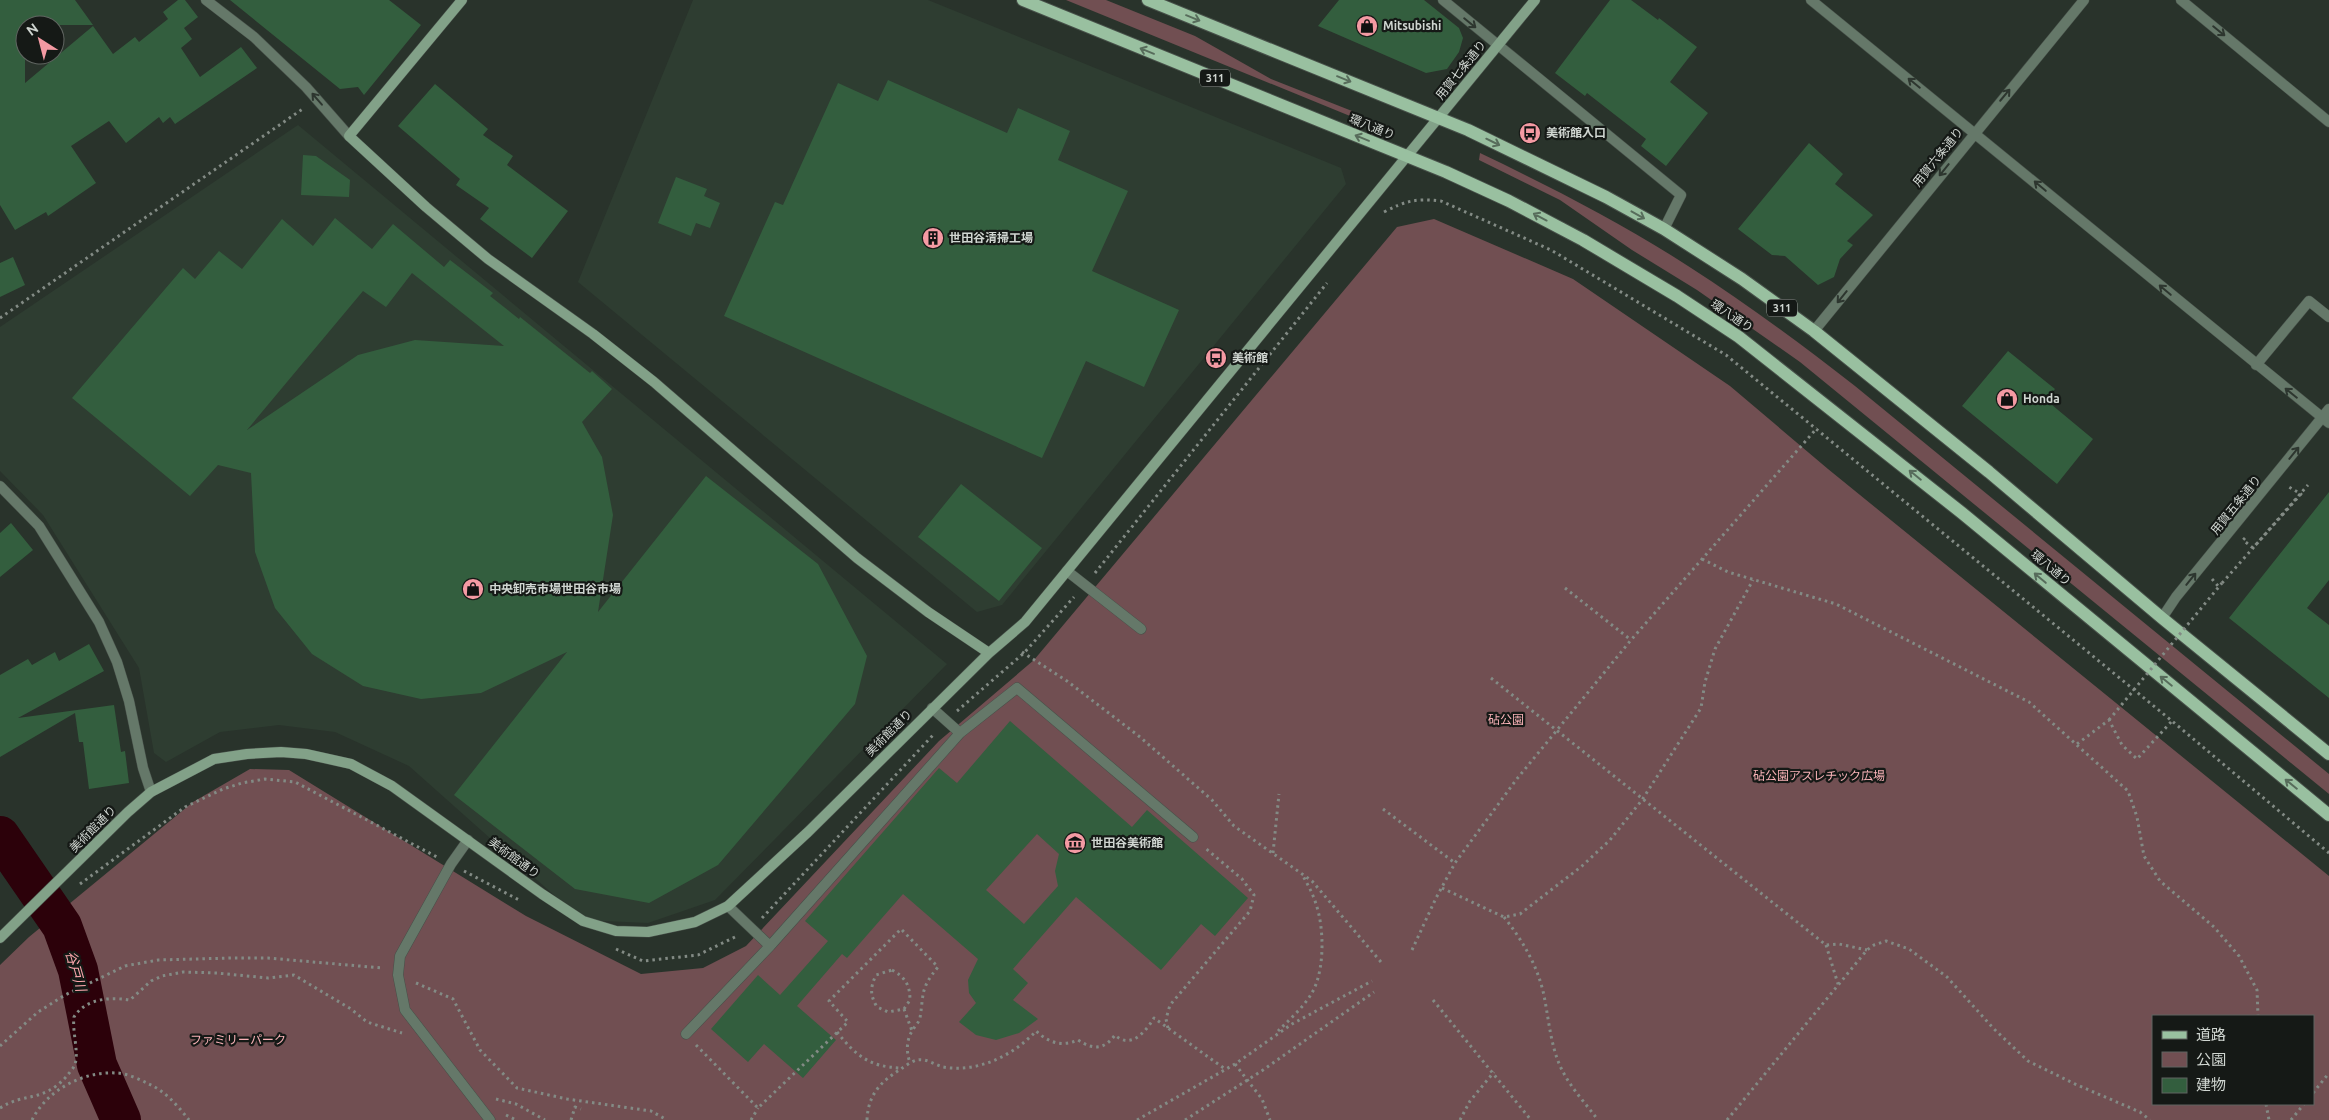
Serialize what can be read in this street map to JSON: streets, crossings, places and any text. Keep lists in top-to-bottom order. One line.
{"streets":{"main road":["311","環八通り"],"street":["用賀七条通り","用賀六条通り","用賀五条通り","美術館通り"]},"crossings":[["用賀七条通り","311"],["用賀七条通り","環八通り"],["用賀七条通り","美術館通り"],["311","用賀六条通り"],["311","用賀五条通り"]],"one_way":["用賀五条通り"],"water":["谷戸川"],"parks":["砧公園","砧公園アスレチック広場","ファミリーパーク"],"places":{"shop":["Mitsubishi","Honda","中央卸売市場世田谷市場"],"bus stop":["美術館入口","美術館"],"building":["世田谷清掃工場"],"museum":["世田谷美術館"]},"legend":["道路","公園","建物"],"north":"top left"}
